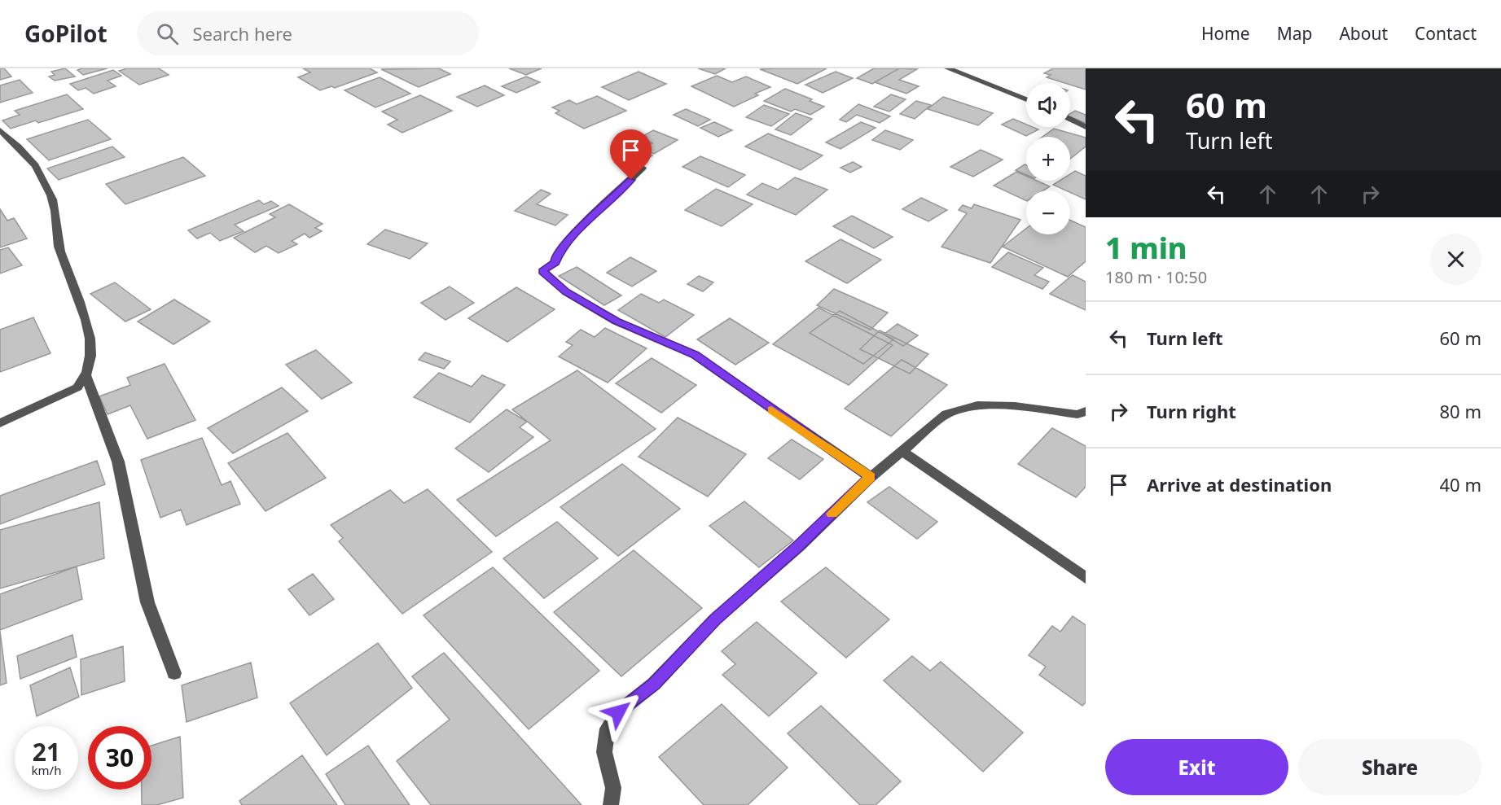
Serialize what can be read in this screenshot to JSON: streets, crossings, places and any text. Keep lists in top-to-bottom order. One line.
{"page":{"header":"GoPilot","search":"Search here","nav":["Home","Map","About","Contact"],"turn":["60 m","Turn left"],"map_buttons":["+","−"],"heading":["1 min","180 m · 10:50"],"list":[{"name":"Turn left","value":"60 m"},{"name":"Turn right","value":"80 m"},{"name":"Arrive at destination","value":"40 m"}],"speed":"21 km/h","limit":"30","buttons":["Exit","Share"]}}
